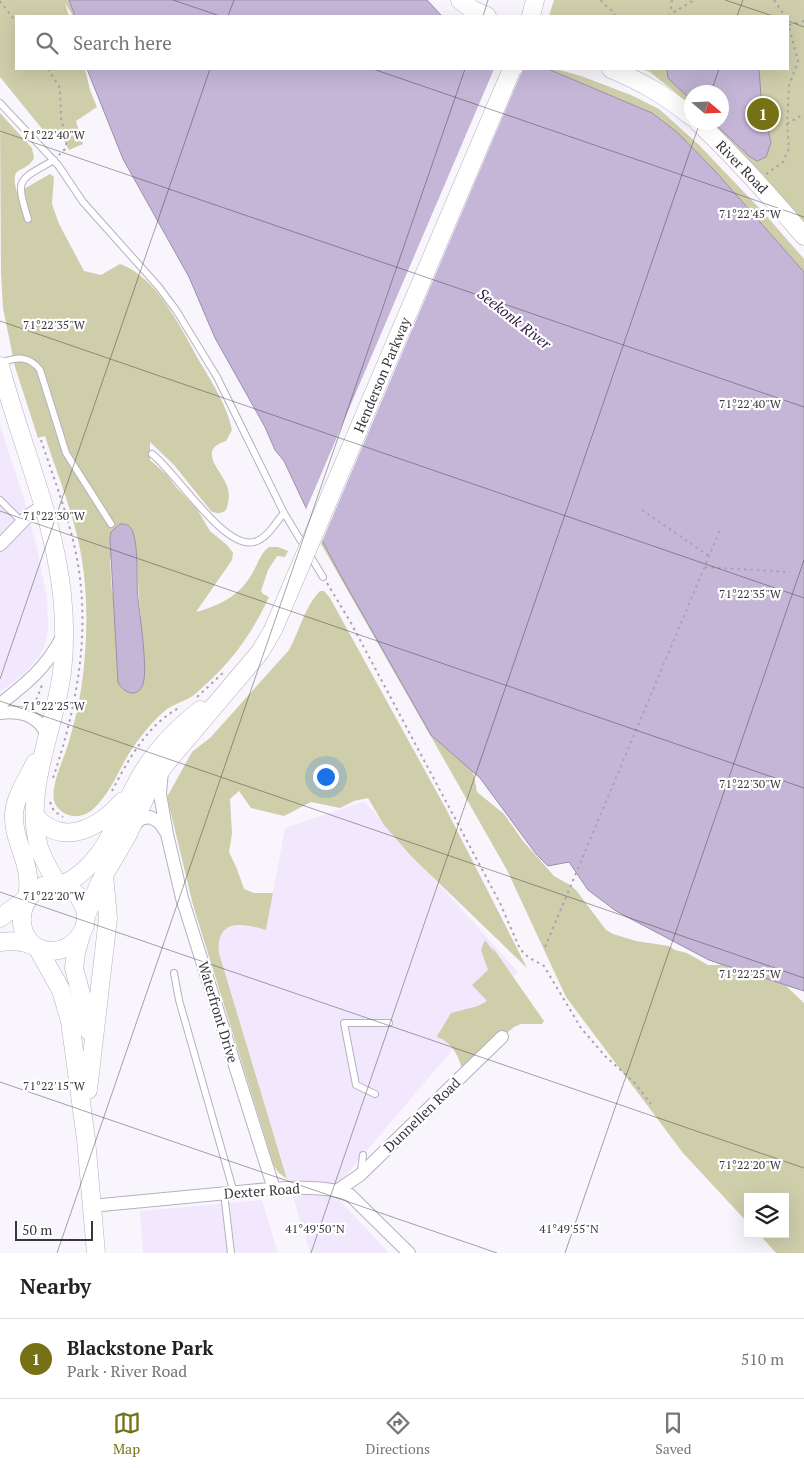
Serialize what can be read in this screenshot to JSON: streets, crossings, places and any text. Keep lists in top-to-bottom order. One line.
{"streets":{"main road":["River Road","Henderson Parkway"],"street":["Waterfront Drive","Dunnellen Road","Dexter Road"]},"crossings":[["Henderson Parkway","Waterfront Drive"],["Waterfront Drive","Dexter Road"],["Dunnellen Road","Dexter Road"]],"water":["Seekonk River"],"scale_bar":"50 m","north":"right","page":{"search":"Search here","pins":"1","scale":"50 m","heading":"Nearby","list":[{"mark":"1","name":"Blackstone Park","note":"Park · River Road","value":"510 m"}],"nav":["Map","Directions","Saved"]},"coordinates":["71°22'40\"W","71°22'45\"W","71°22'35\"W","71°22'30\"W","71°22'25\"W","71°22'20\"W","71°22'15\"W","41°49'50\"N","41°49'55\"N"]}
